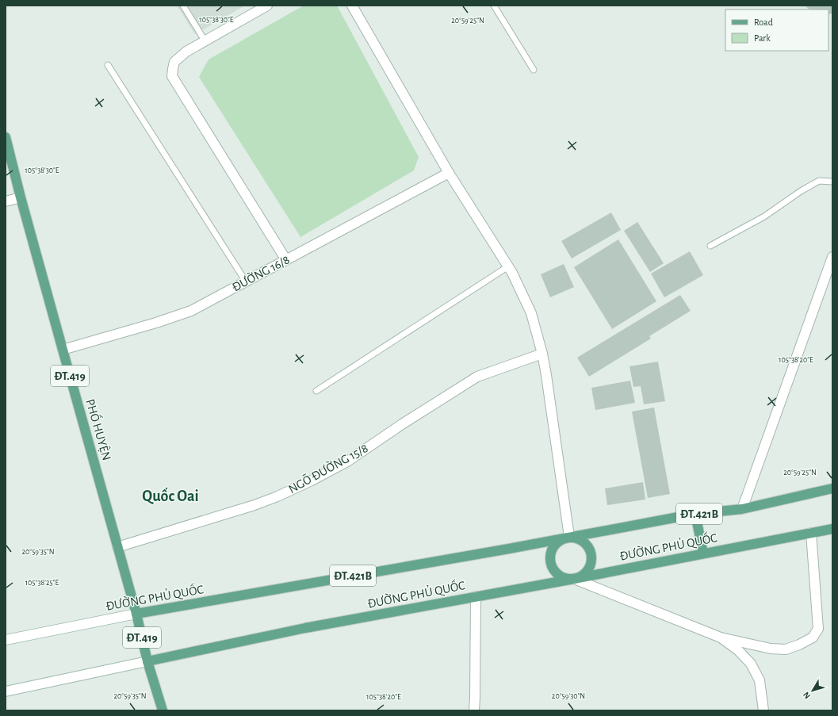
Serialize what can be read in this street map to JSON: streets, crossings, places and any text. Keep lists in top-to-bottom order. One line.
{"streets":{"main road":["ĐT.419","PHỐ HUYỆN","ĐT.421B","ĐƯỜNG PHỦ QUỐC"],"street":["ĐƯỜNG 16/8","NGÕ ĐƯỜNG 15/8"]},"crossings":[["ĐƯỜNG 16/8","PHỐ HUYỆN"],["PHỐ HUYỆN","NGÕ ĐƯỜNG 15/8"],["PHỐ HUYỆN","ĐƯỜNG PHỦ QUỐC"],["ĐT.421B","ĐƯỜNG PHỦ QUỐC"]],"districts":["Quốc Oai"],"legend":["Road","Park"],"north":"bottom left","coordinates":["105°38'30\"E","20°59'25\"N","105°38'20\"E","20°59'35\"N","105°38'25\"E","20°59'30\"N"]}
